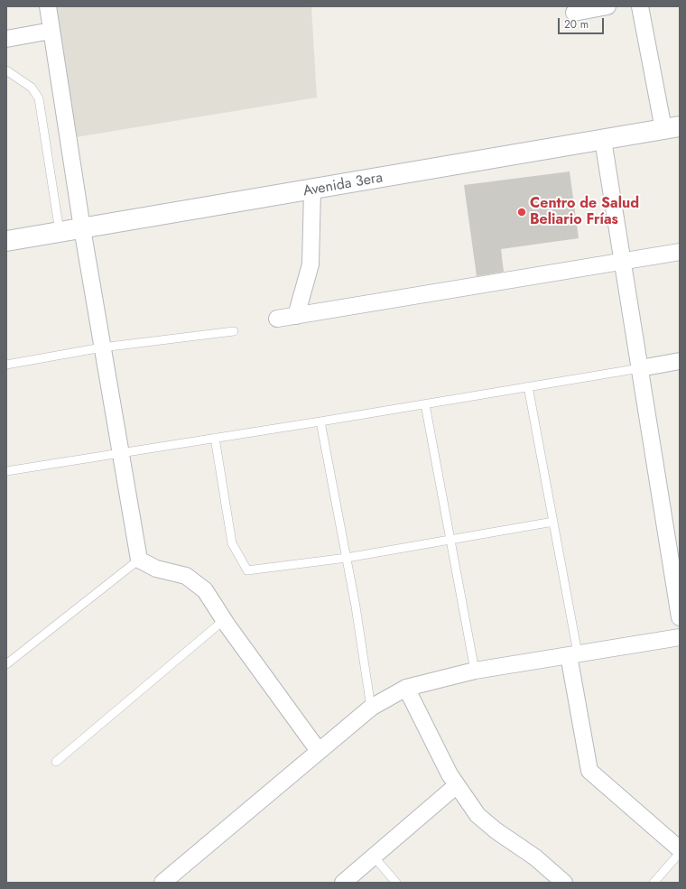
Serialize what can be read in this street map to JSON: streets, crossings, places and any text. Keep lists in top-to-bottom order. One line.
{"streets":{"street":["Avenida 3era"]},"places":["Centro de Salud Beliario Frías"],"scale_bar":"20 m"}
